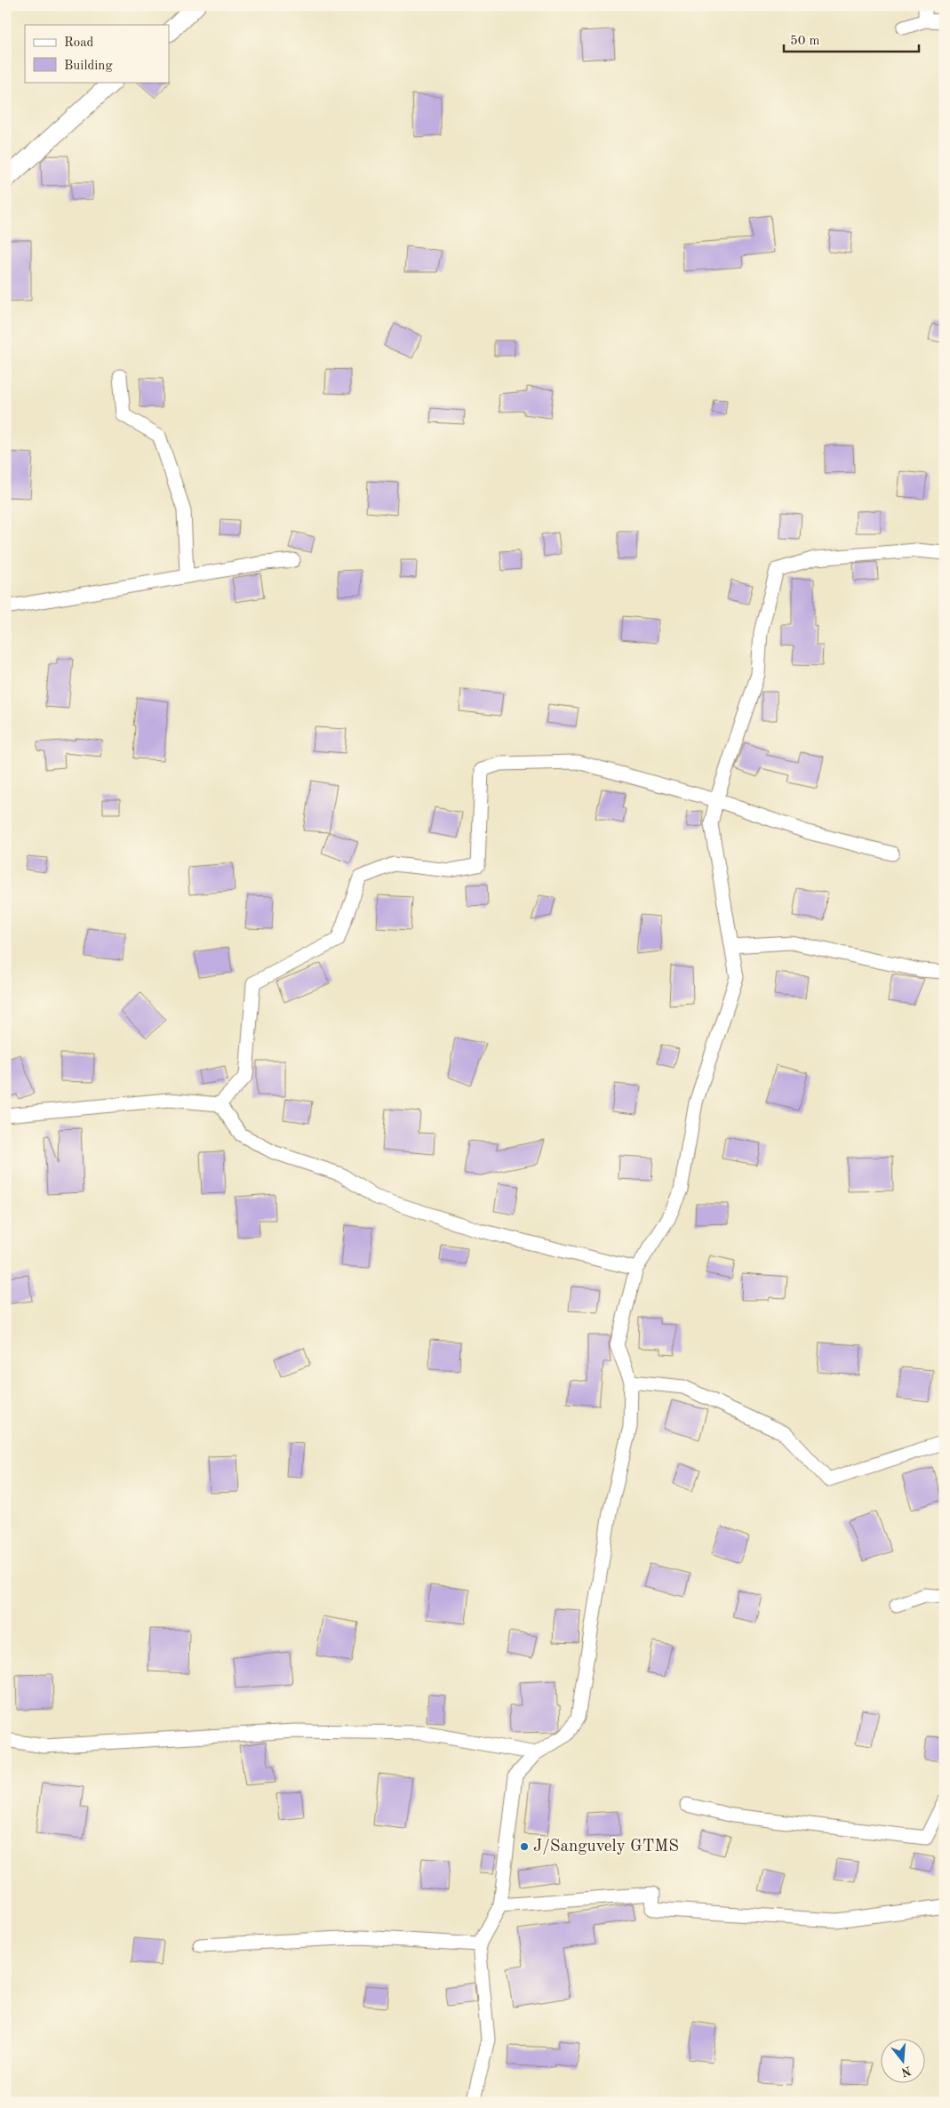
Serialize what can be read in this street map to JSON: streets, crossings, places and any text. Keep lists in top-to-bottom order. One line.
{"places":["J/Sanguvely GTMS"],"legend":["Road","Building"],"scale_bar":"50 m","north":"bottom"}
